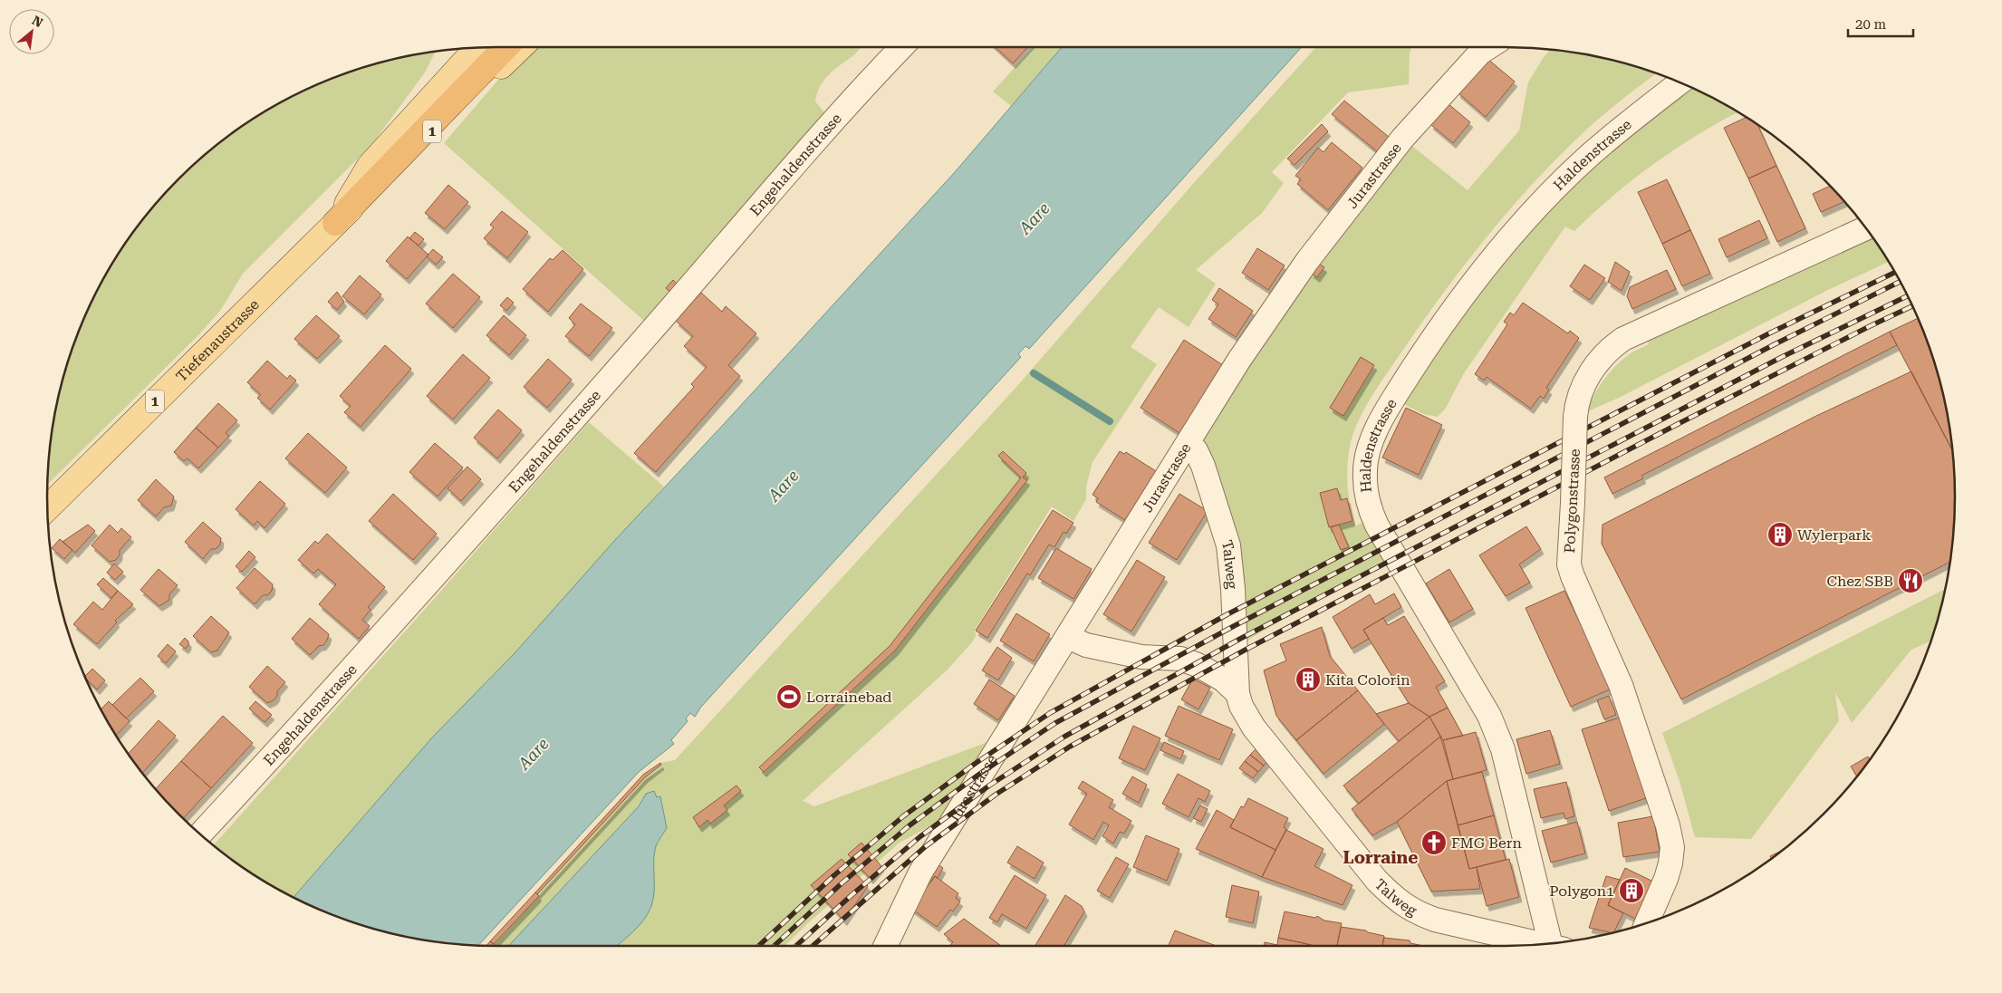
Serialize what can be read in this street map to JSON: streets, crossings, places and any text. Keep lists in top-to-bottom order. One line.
{"streets":{"main road":["1","Tiefenaustrasse"],"street":["Haldenstrasse","Engehaldenstrasse","Jurastrasse","Polygonstrasse","Talweg"]},"crossings":[["Jurastrasse","Talweg"]],"districts":["Lorraine"],"water":["Aare"],"places":{"building":["Wylerpark","Kita Colorin","Polygon1"],"restaurant":["Chez SBB"],"sports":["Lorrainebad"],"church":["FMG Bern"]},"scale_bar":"20 m","north":"top right"}
